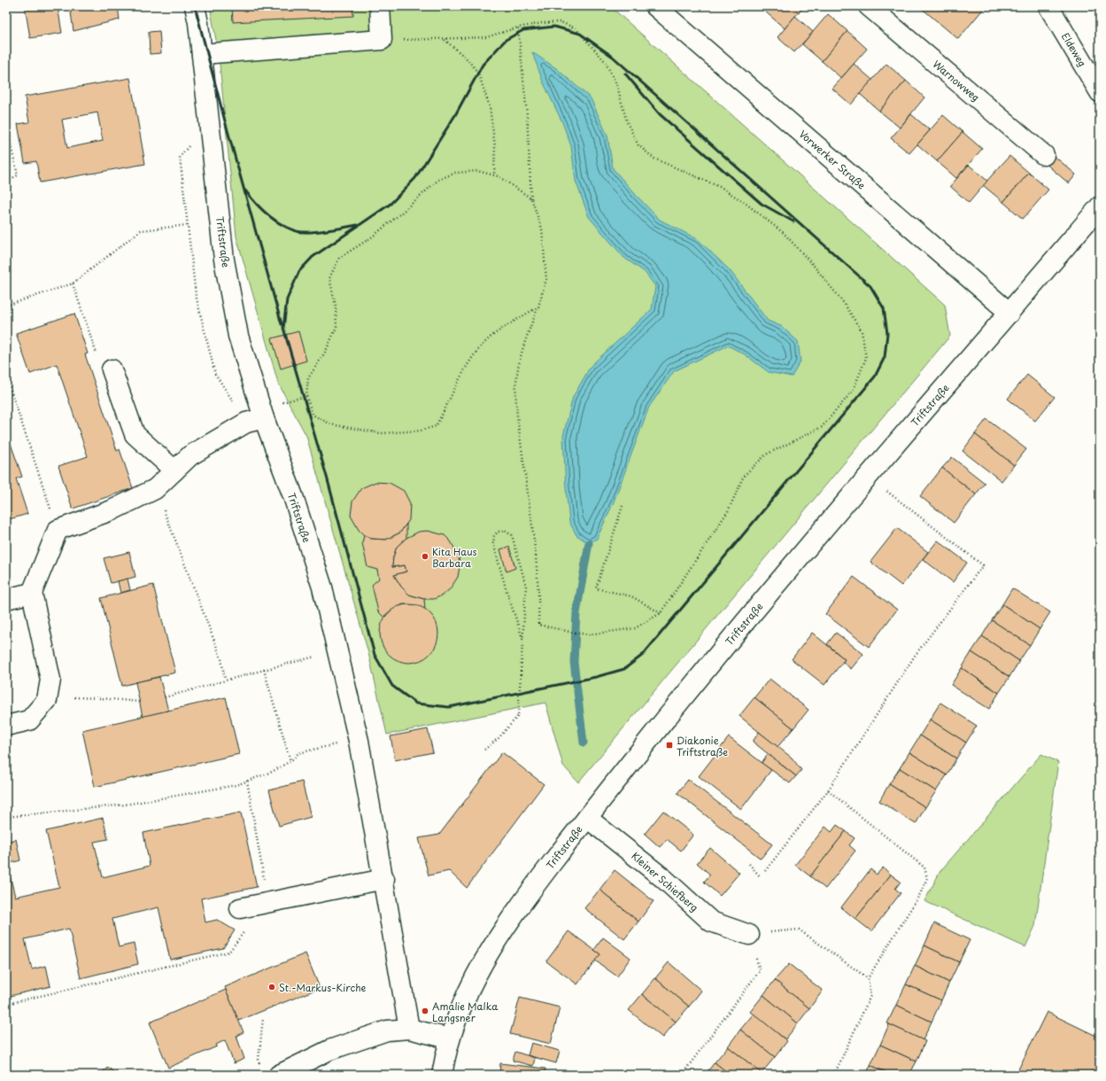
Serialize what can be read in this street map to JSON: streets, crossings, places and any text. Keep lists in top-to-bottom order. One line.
{"streets":{"street":["Eldeweg","Warnowweg","Vorwerker Straße","Triftstraße","Kleiner Schiefberg"]},"crossings":[["Vorwerker Straße","Triftstraße"],["Triftstraße","Kleiner Schiefberg"]],"places":{"other":["Kita Haus Barbara","St.-Markus-Kirche","Amalie Malka Langsner"],"transit":["Diakonie Triftstraße"]}}
